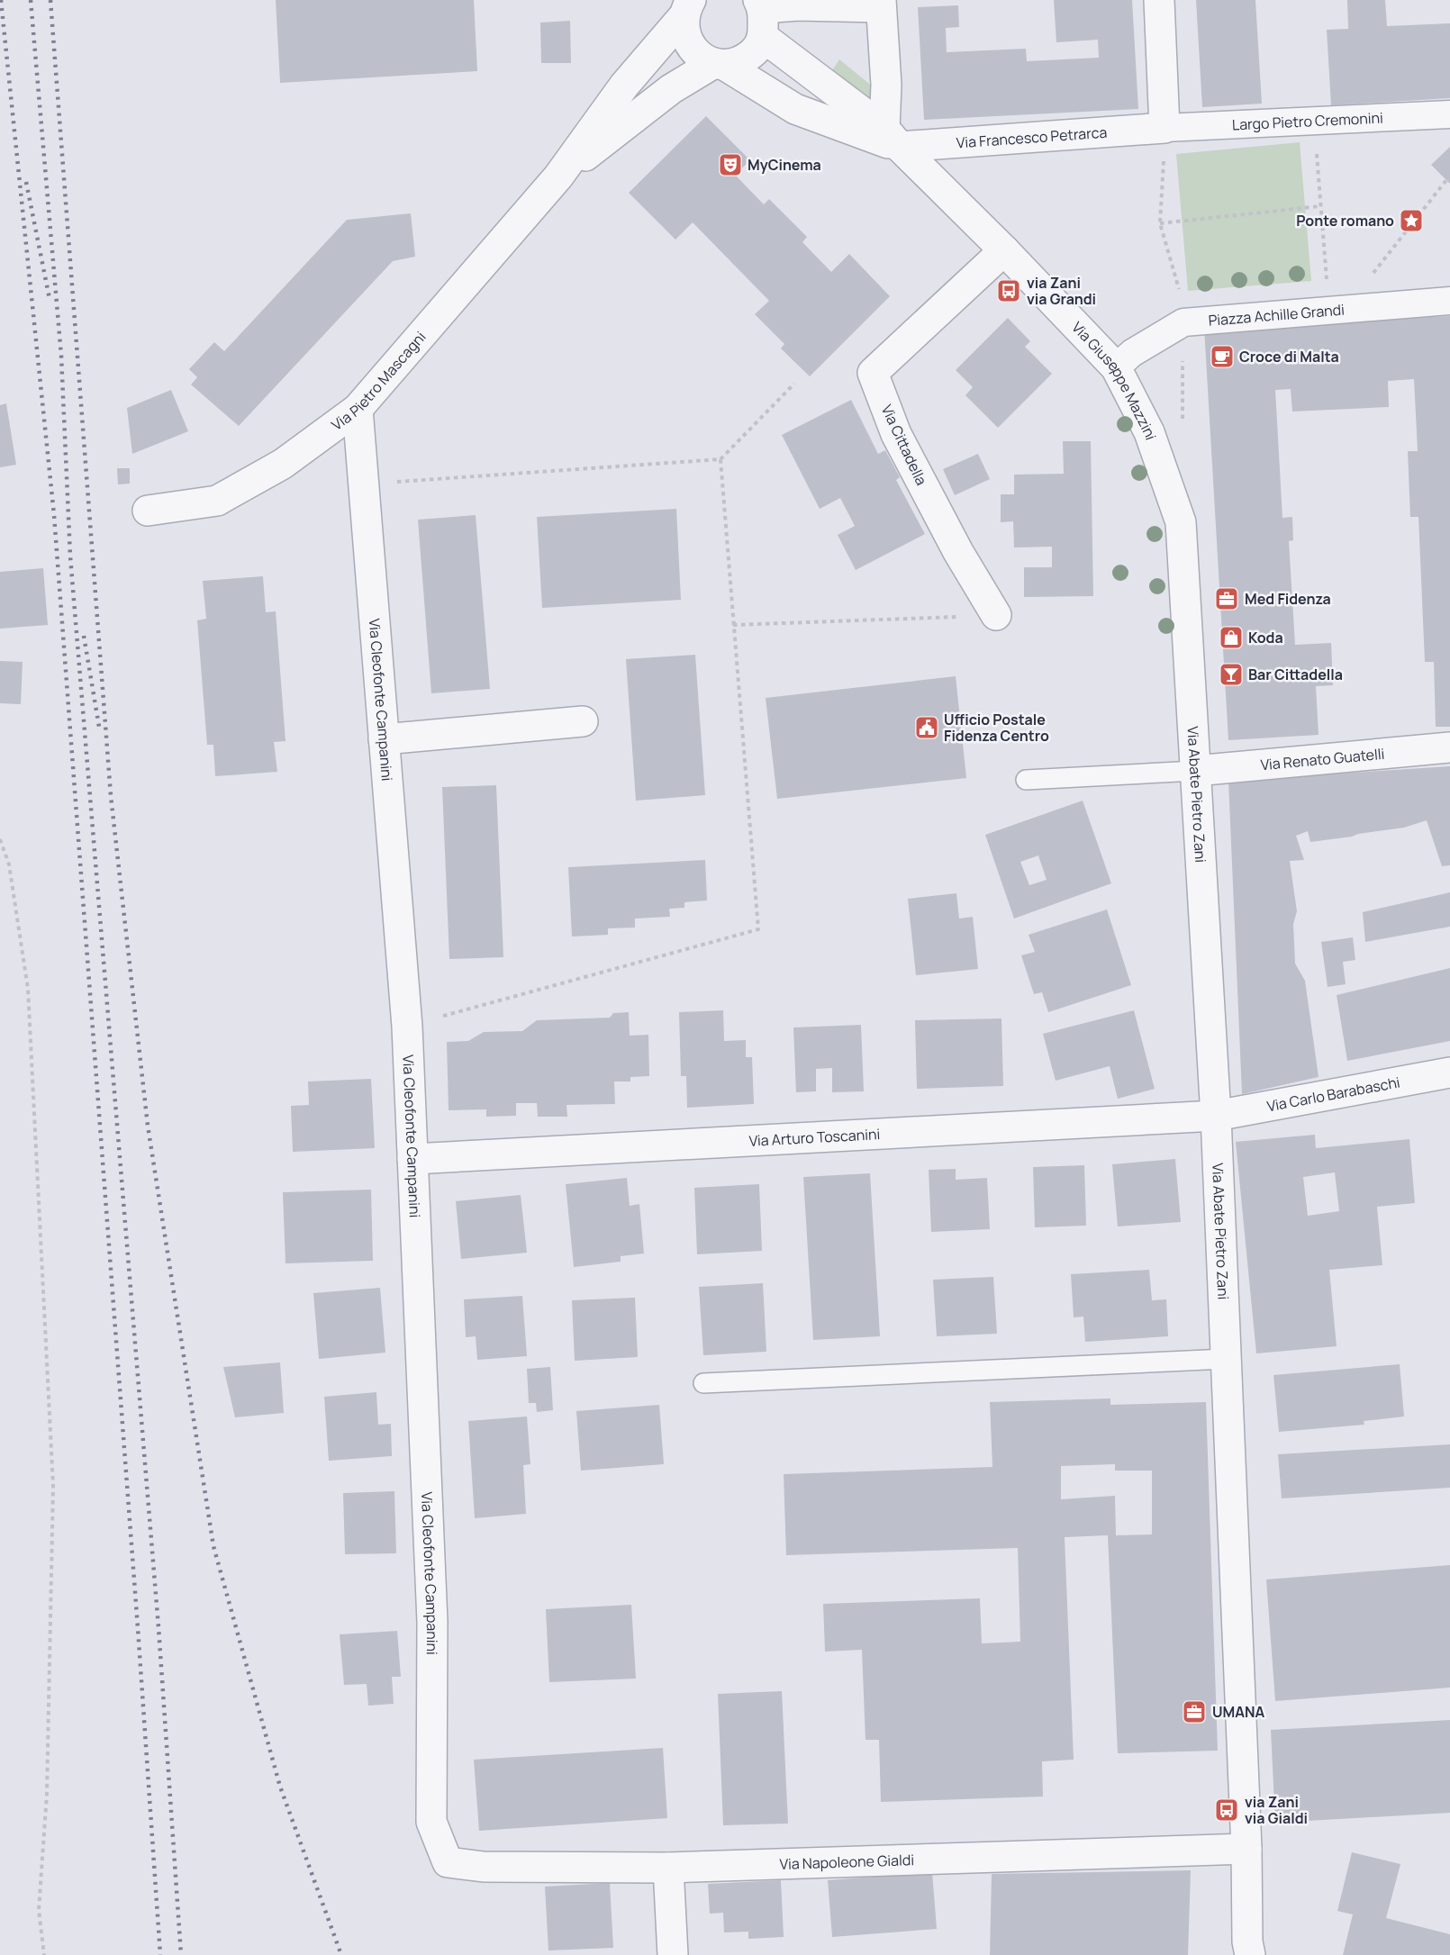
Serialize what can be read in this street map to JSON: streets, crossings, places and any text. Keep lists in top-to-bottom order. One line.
{"streets":{"street":["Largo Pietro Cremonini","Via Francesco Petrarca","Piazza Achille Grandi","Via Pietro Mascagni","Via Giuseppe Mazzini","Via Cittadella","Via Cleofonte Campanini","Via Renato Guatelli","Via Abate Pietro Zani","Via Carlo Barabaschi","Via Arturo Toscanini","Via Napoleone Gialdi"]},"crossings":[["Largo Pietro Cremonini","Via Francesco Petrarca"],["Via Francesco Petrarca","Via Giuseppe Mazzini"],["Piazza Achille Grandi","Via Giuseppe Mazzini"],["Via Pietro Mascagni","Via Giuseppe Mazzini"],["Via Pietro Mascagni","Via Cleofonte Campanini"],["Via Giuseppe Mazzini","Via Cittadella"],["Via Giuseppe Mazzini","Via Abate Pietro Zani"],["Via Cleofonte Campanini","Via Arturo Toscanini"],["Via Cleofonte Campanini","Via Napoleone Gialdi"],["Via Renato Guatelli","Via Abate Pietro Zani"],["Via Abate Pietro Zani","Via Carlo Barabaschi"],["Via Abate Pietro Zani","Via Arturo Toscanini"],["Via Abate Pietro Zani","Via Napoleone Gialdi"],["Via Carlo Barabaschi","Via Arturo Toscanini"]],"places":{"theatre":["MyCinema"],"place":["Ponte romano"],"bus stop":["via Zani via Grandi","via Zani via Gialdi"],"cafe":["Croce di Malta"],"office":["Med Fidenza","UMANA"],"shop":["Koda"],"bar":["Bar Cittadella"],"public building":["Ufficio Postale Fidenza Centro"]}}
